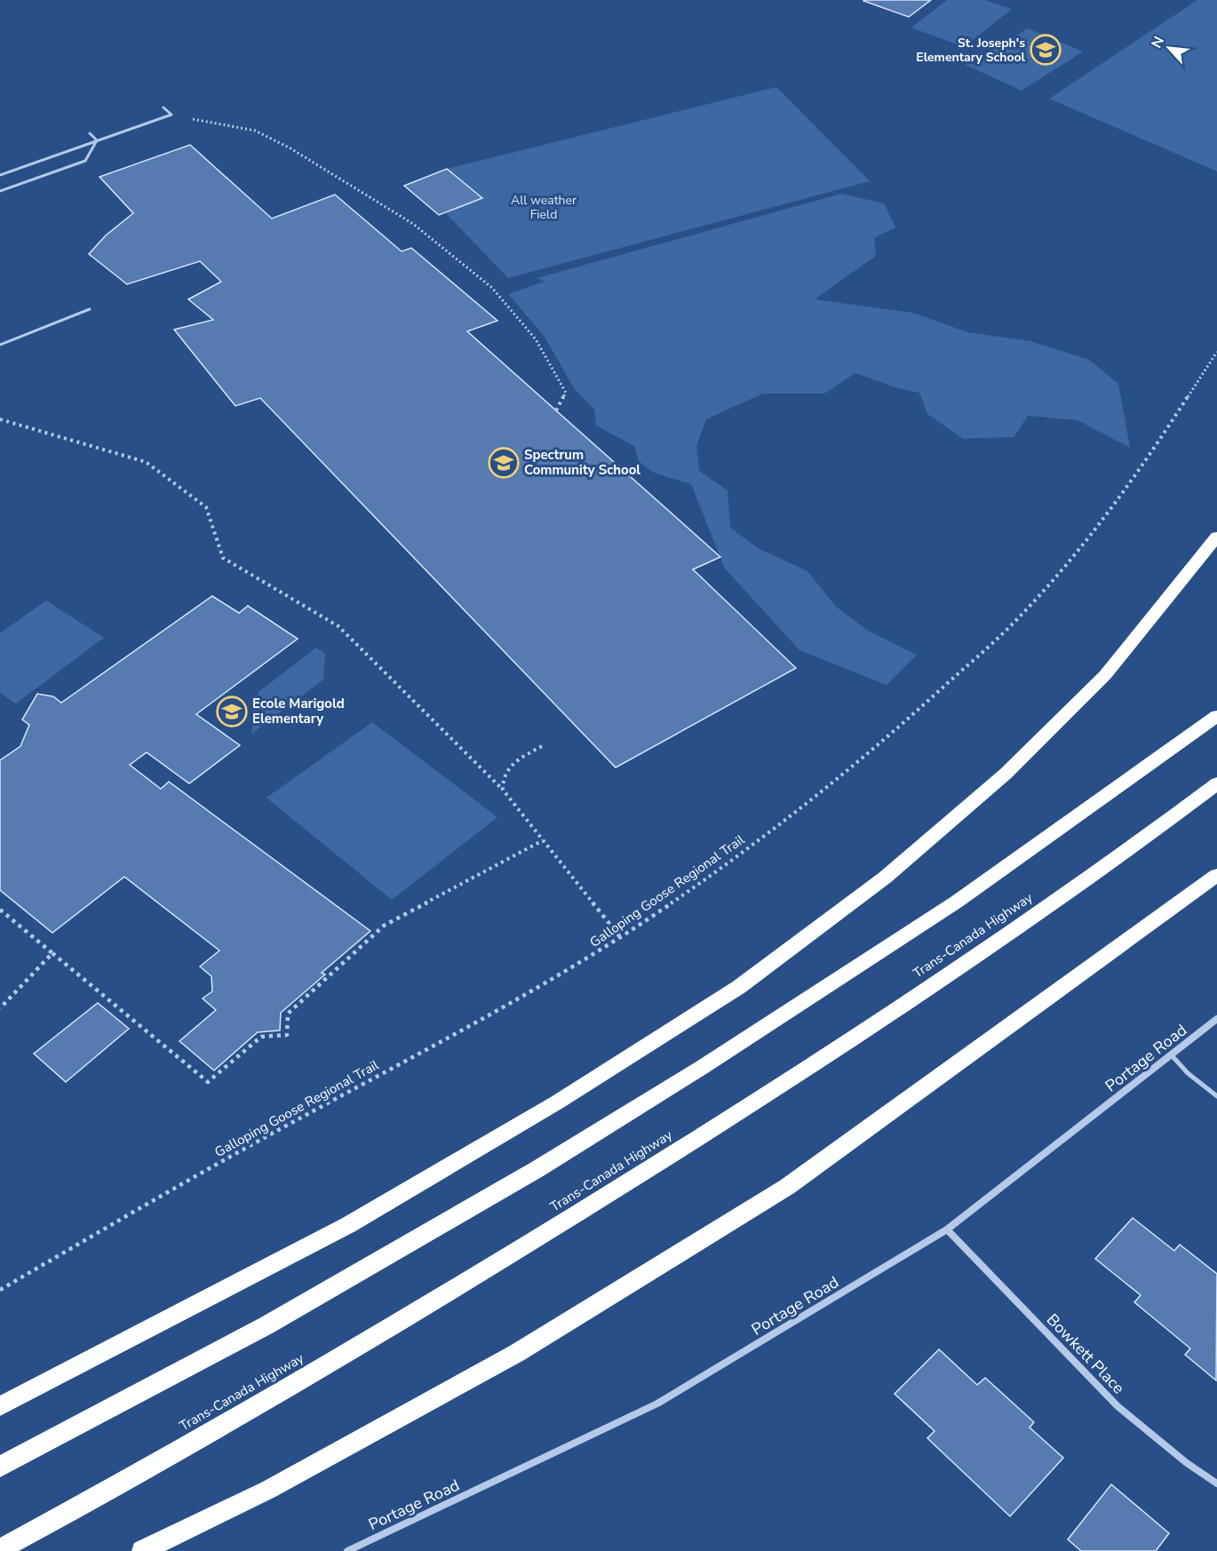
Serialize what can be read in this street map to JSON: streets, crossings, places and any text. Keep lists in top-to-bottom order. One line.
{"streets":{"highway":["Trans-Canada Highway"],"street":["Portage Road","Bowkett Place"],"path":["Galloping Goose Regional Trail"]},"crossings":[["Portage Road","Bowkett Place"]],"parks":["All weather Field"],"places":{"school or university":["St. Joseph's Elementary School","Spectrum Community School","Ecole Marigold Elementary"]},"north":"top left"}
